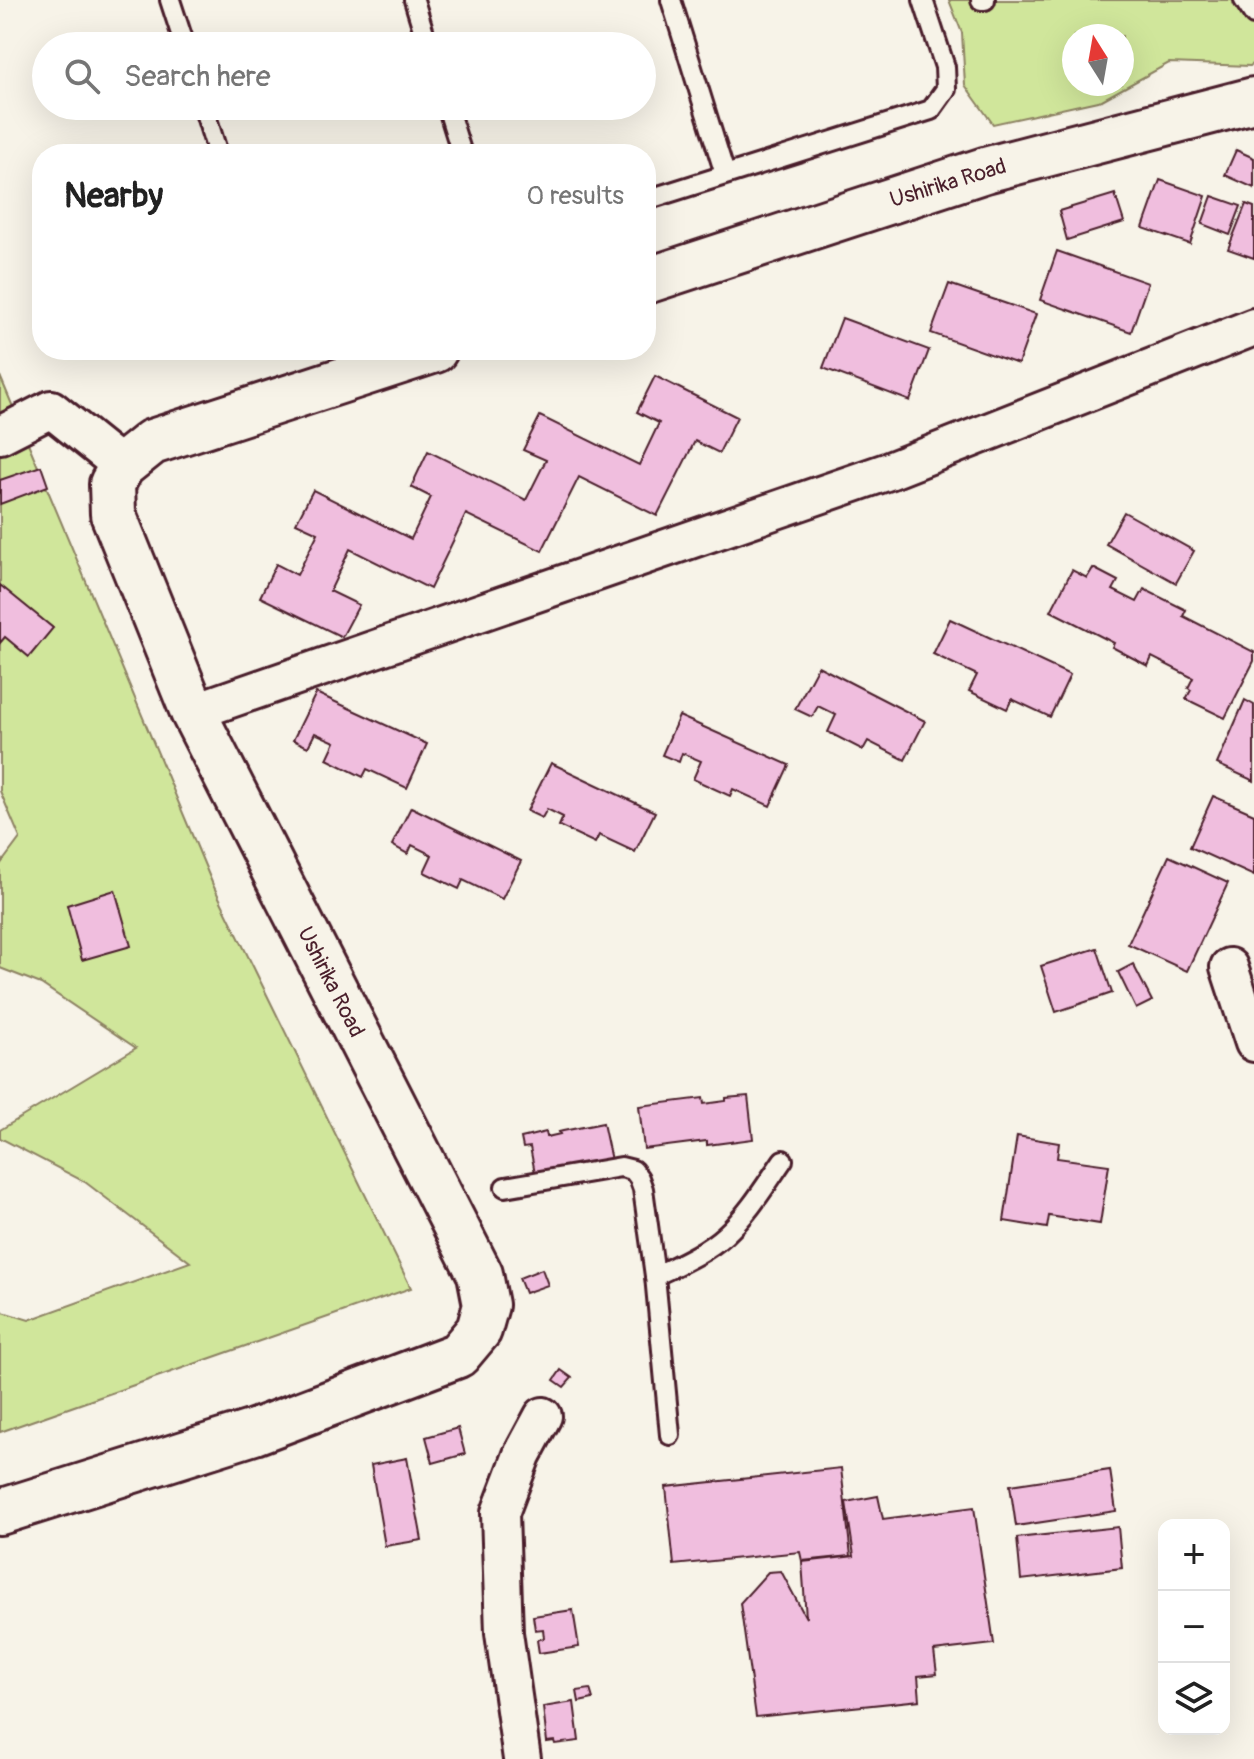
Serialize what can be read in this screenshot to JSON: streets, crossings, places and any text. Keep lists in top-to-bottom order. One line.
{"streets":{"street":["Ushirika Road"]},"north":"top","page":{"search":"Search here","heading":["Nearby","0 results"],"map_buttons":["+","−"]}}
